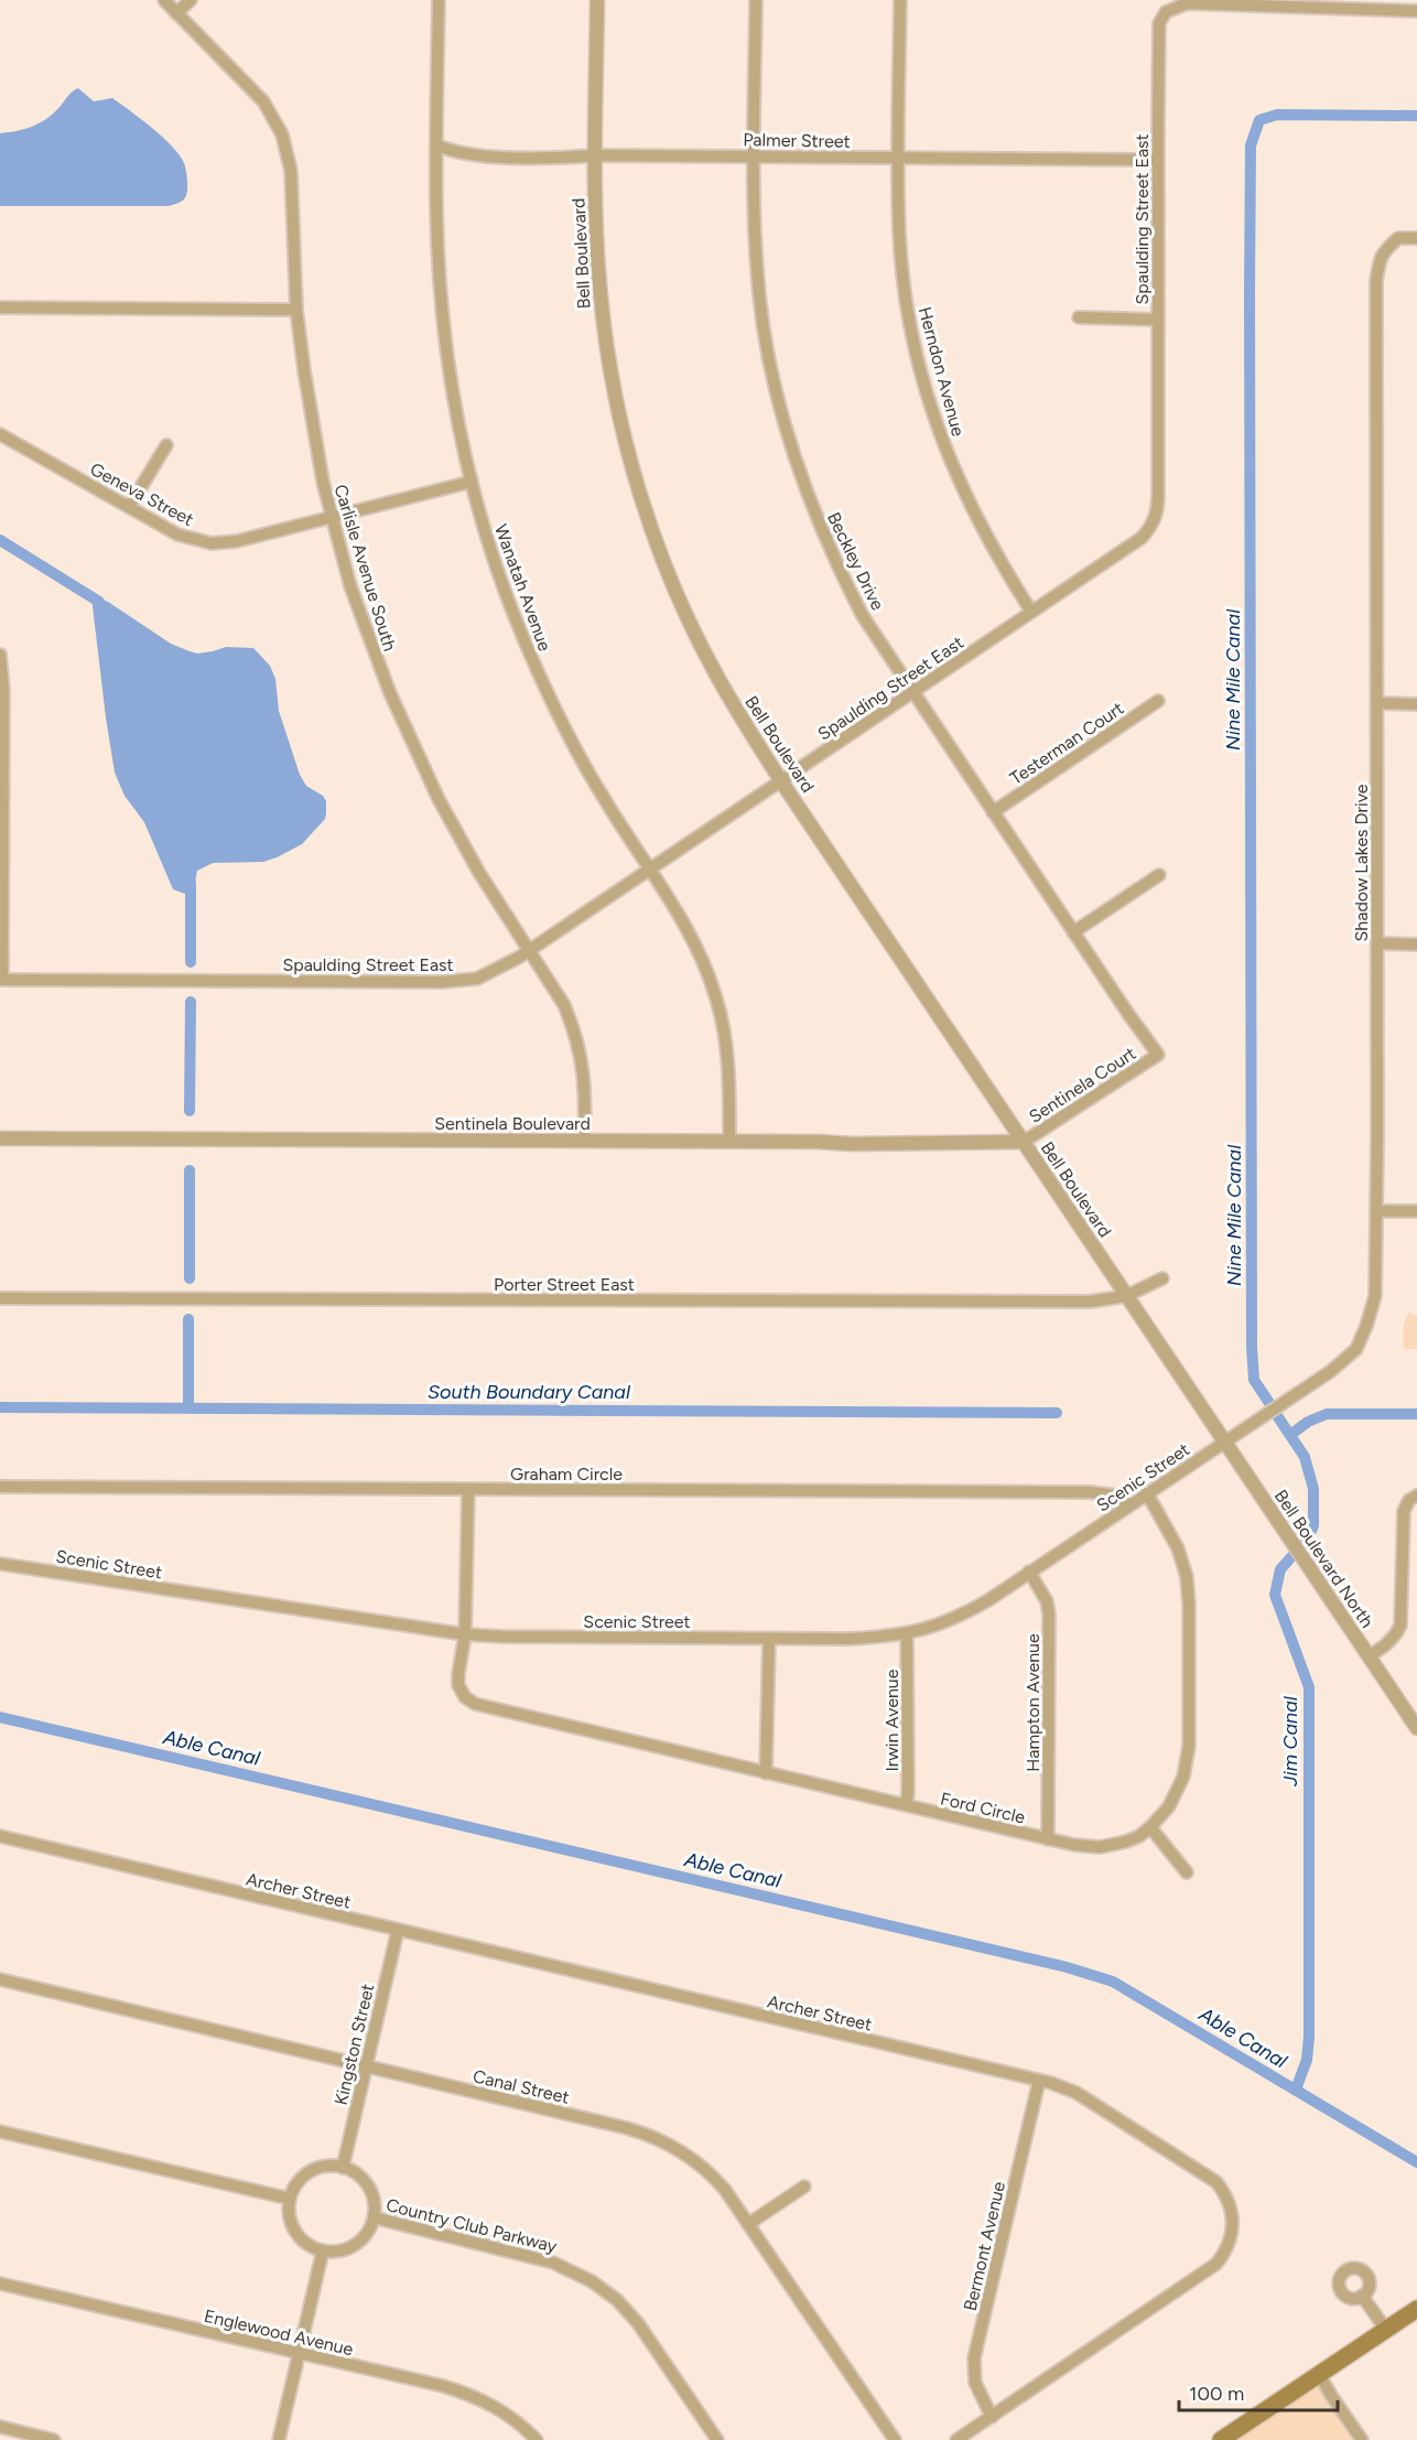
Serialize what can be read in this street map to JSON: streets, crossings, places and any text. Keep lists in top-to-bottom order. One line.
{"streets":{"street":["Palmer Street","Spaulding Street East","Bell Boulevard","Herndon Avenue","Geneva Street","Beckley Drive","Carlisle Avenue South","Wanatah Avenue","Testerman Court","Shadow Lakes Drive","Sentinela Court","Sentinela Boulevard","Porter Street East","Graham Circle","Scenic Street","Bell Boulevard North","Hampton Avenue","Irwin Avenue","Ford Circle","Archer Street","Kingston Street","Canal Street","Country Club Parkway","Bermont Avenue","Englewood Avenue"]},"crossings":[["Palmer Street","Spaulding Street East"],["Palmer Street","Bell Boulevard"],["Palmer Street","Herndon Avenue"],["Palmer Street","Beckley Drive"],["Palmer Street","Wanatah Avenue"],["Spaulding Street East","Bell Boulevard"],["Spaulding Street East","Herndon Avenue"],["Spaulding Street East","Beckley Drive"],["Spaulding Street East","Carlisle Avenue South"],["Spaulding Street East","Wanatah Avenue"],["Bell Boulevard","Sentinela Court"],["Bell Boulevard","Sentinela Boulevard"],["Bell Boulevard","Porter Street East"],["Bell Boulevard","Bell Boulevard North"],["Geneva Street","Carlisle Avenue South"],["Geneva Street","Wanatah Avenue"],["Beckley Drive","Testerman Court"],["Beckley Drive","Sentinela Court"],["Carlisle Avenue South","Sentinela Boulevard"],["Wanatah Avenue","Sentinela Boulevard"],["Shadow Lakes Drive","Scenic Street"],["Shadow Lakes Drive","Bell Boulevard North"],["Sentinela Court","Sentinela Boulevard"],["Graham Circle","Scenic Street"],["Scenic Street","Bell Boulevard North"],["Scenic Street","Hampton Avenue"],["Scenic Street","Irwin Avenue"],["Scenic Street","Ford Circle"],["Hampton Avenue","Ford Circle"],["Irwin Avenue","Ford Circle"],["Archer Street","Kingston Street"],["Archer Street","Bermont Avenue"],["Kingston Street","Canal Street"],["Kingston Street","Country Club Parkway"]],"water":["Nine Mile Canal","South Boundary Canal","Jim Canal","Able Canal"],"scale_bar":"100 m"}
